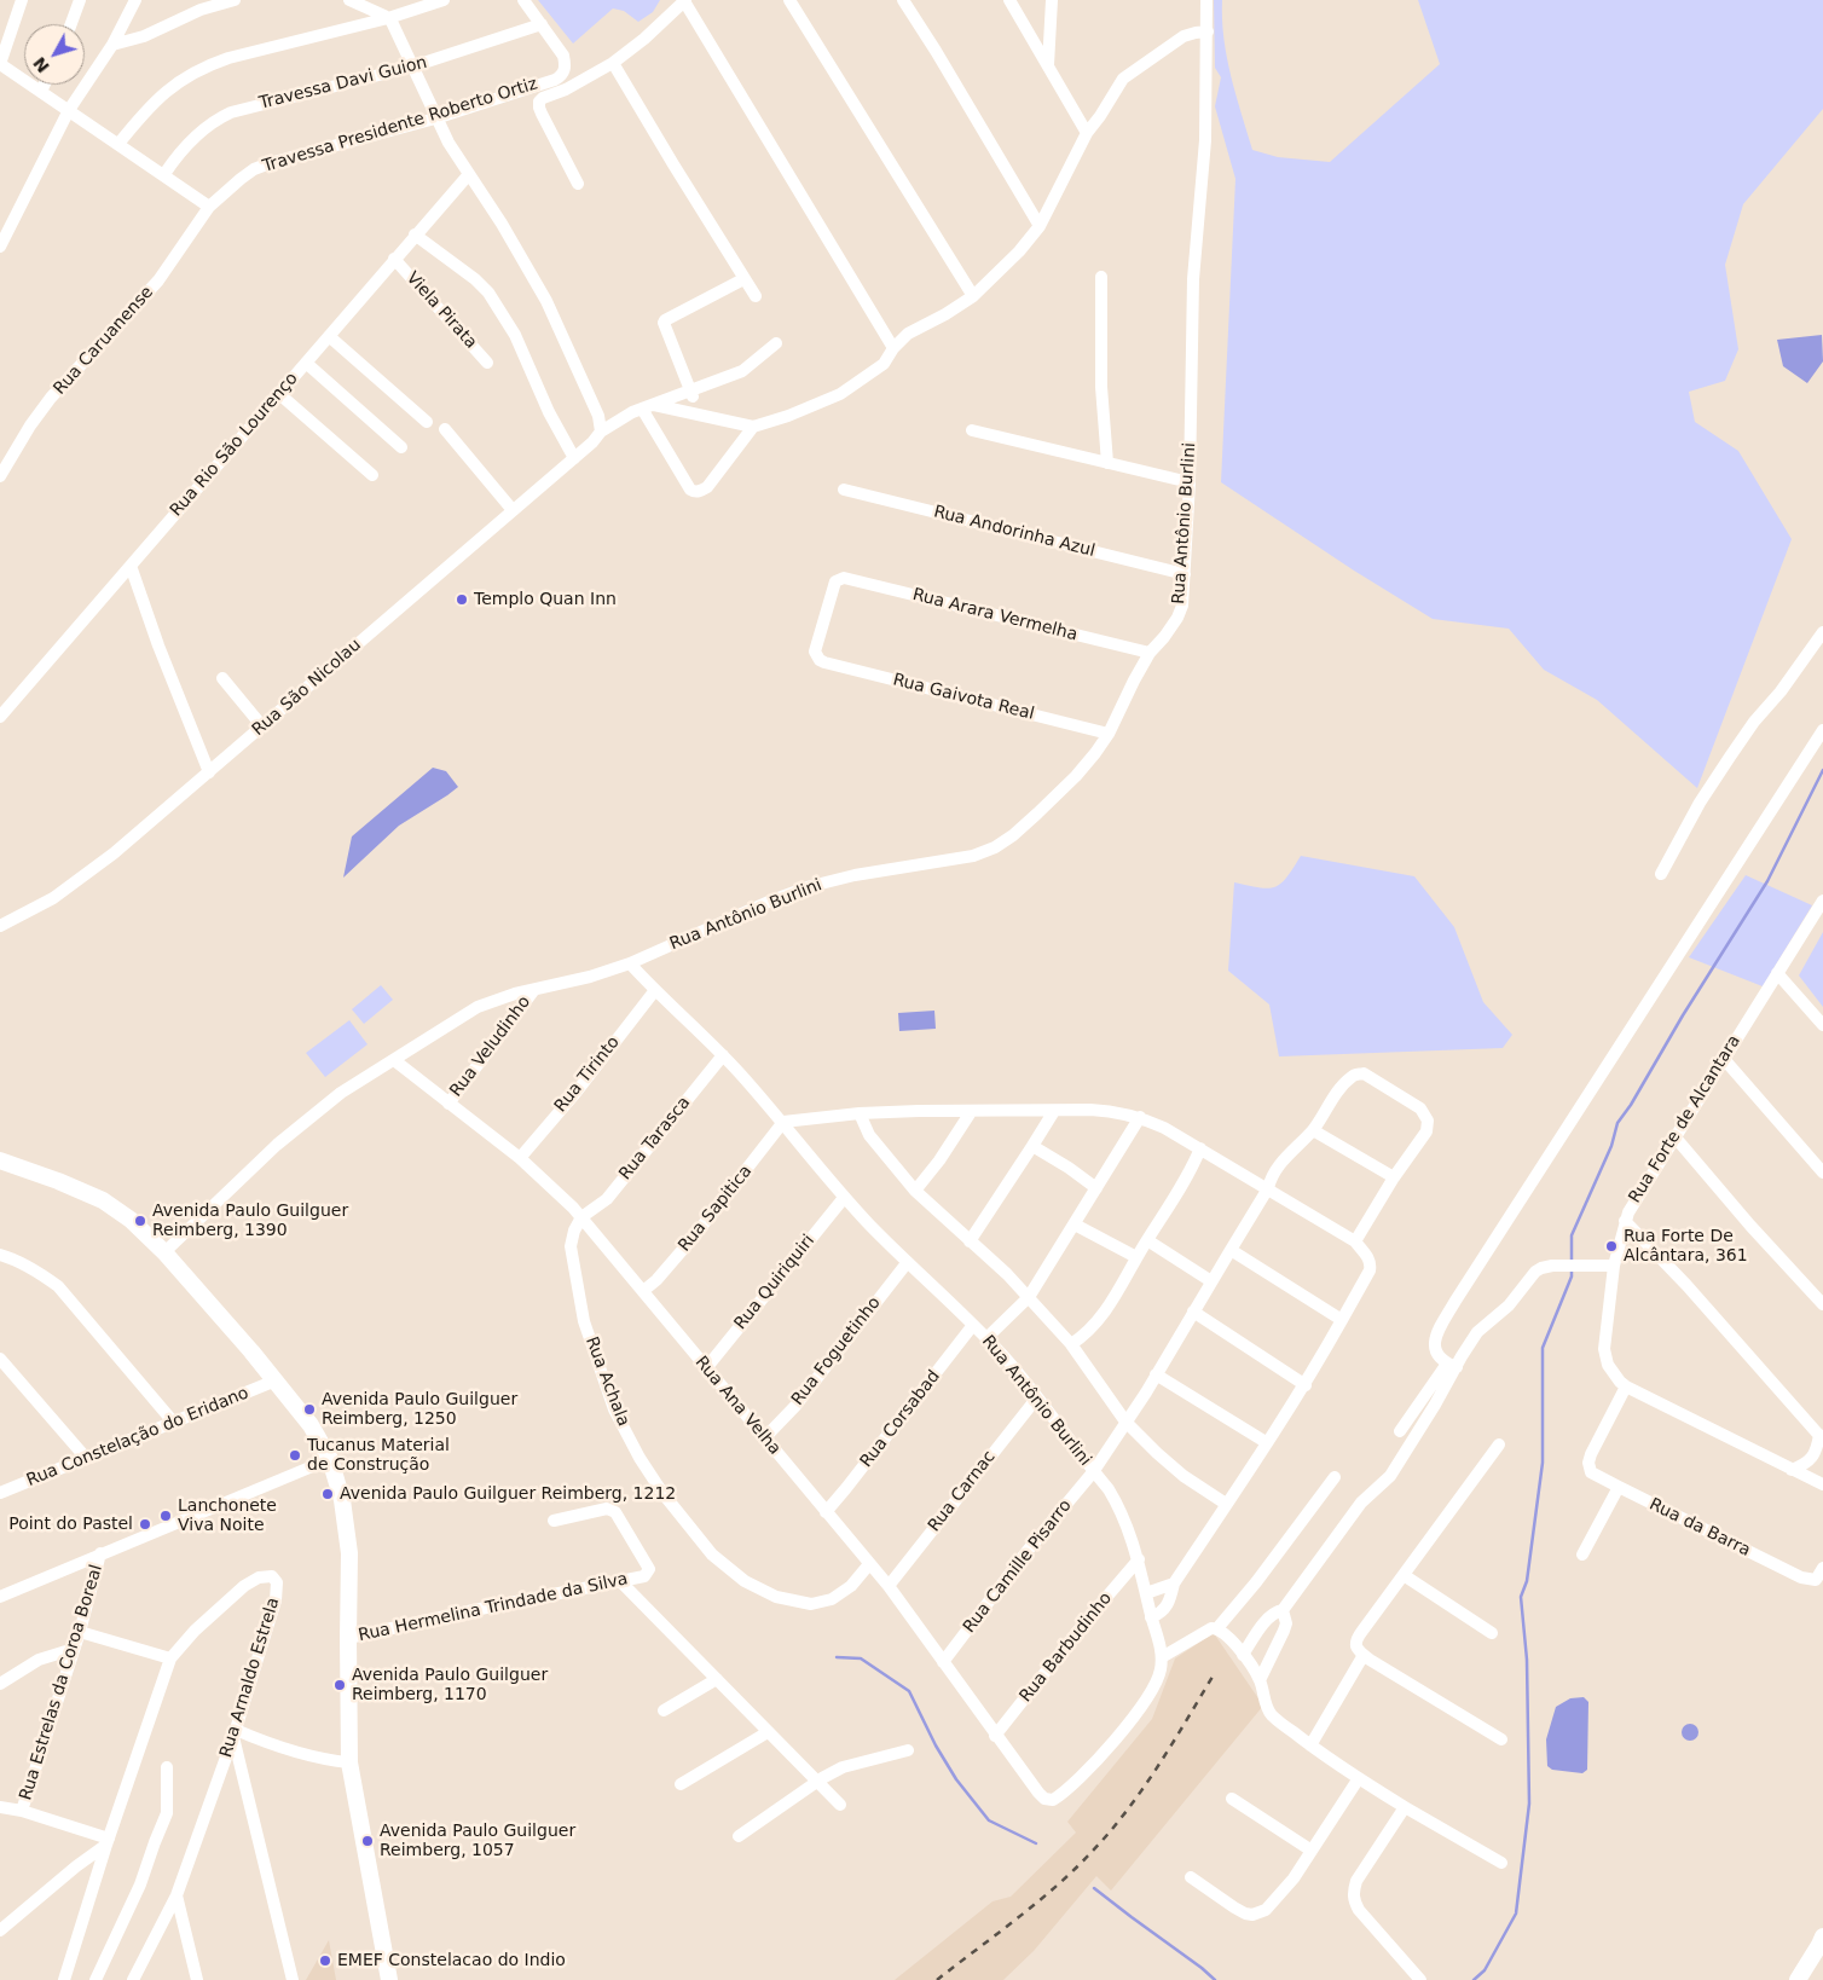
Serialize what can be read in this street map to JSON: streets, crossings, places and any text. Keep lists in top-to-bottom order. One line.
{"streets":{"street":["Travessa Davi Guion","Travessa Presidente Roberto Ortiz","Viela Pirata","Rua Caruanense","Rua Rio São Lourenço","Rua Antônio Burlini","Rua Andorinha Azul","Rua Arara Vermelha","Rua São Nicolau","Rua Gaivota Real","Rua Veludinho","Rua Tirinto","Rua Forte de Alcantara","Rua Tarasca","Rua Sapitica","Rua Quiriquiri","Rua Foguetinho","Rua Achala","Rua Ana Velha","Rua Corsabad","Rua Constelação do Eridano","Rua Carnac","Rua da Barra","Rua Camille Pisarro","Rua Hermelina Trindade da Silva","Rua Barbudinho","Rua Arnaldo Estrela","Rua Estrelas da Coroa Boreal"]},"crossings":[["Travessa Presidente Roberto Ortiz","Rua Caruanense"],["Viela Pirata","Rua Rio São Lourenço"],["Rua Antônio Burlini","Rua Andorinha Azul"],["Rua Antônio Burlini","Rua Arara Vermelha"],["Rua Antônio Burlini","Rua Gaivota Real"],["Rua Antônio Burlini","Rua Veludinho"],["Rua Antônio Burlini","Rua Tirinto"],["Rua Antônio Burlini","Rua Tarasca"],["Rua Antônio Burlini","Rua Sapitica"],["Rua Antônio Burlini","Rua Quiriquiri"],["Rua Antônio Burlini","Rua Foguetinho"],["Rua Antônio Burlini","Rua Ana Velha"],["Rua Antônio Burlini","Rua Corsabad"],["Rua Antônio Burlini","Rua Carnac"],["Rua Antônio Burlini","Rua Camille Pisarro"],["Rua Antônio Burlini","Rua Barbudinho"],["Rua Arara Vermelha","Rua Gaivota Real"],["Rua Veludinho","Rua Ana Velha"],["Rua Tirinto","Rua Ana Velha"],["Rua Forte de Alcantara","Rua da Barra"],["Rua Tarasca","Rua Achala"],["Rua Tarasca","Rua Ana Velha"],["Rua Sapitica","Rua Ana Velha"],["Rua Quiriquiri","Rua Ana Velha"],["Rua Foguetinho","Rua Ana Velha"],["Rua Achala","Rua Ana Velha"],["Rua Ana Velha","Rua Corsabad"],["Rua Ana Velha","Rua Carnac"],["Rua Ana Velha","Rua Camille Pisarro"],["Rua Ana Velha","Rua Barbudinho"]],"places":["Templo Quan Inn","Avenida Paulo Guilguer Reimberg, 1390","Rua Forte De Alcântara, 361","Avenida Paulo Guilguer Reimberg, 1250","Tucanus Material de Construção","Avenida Paulo Guilguer Reimberg, 1212","Lanchonete Viva Noite","Point do Pastel","Avenida Paulo Guilguer Reimberg, 1170","Avenida Paulo Guilguer Reimberg, 1057","EMEF Constelacao do Indio"],"north":"bottom left"}
